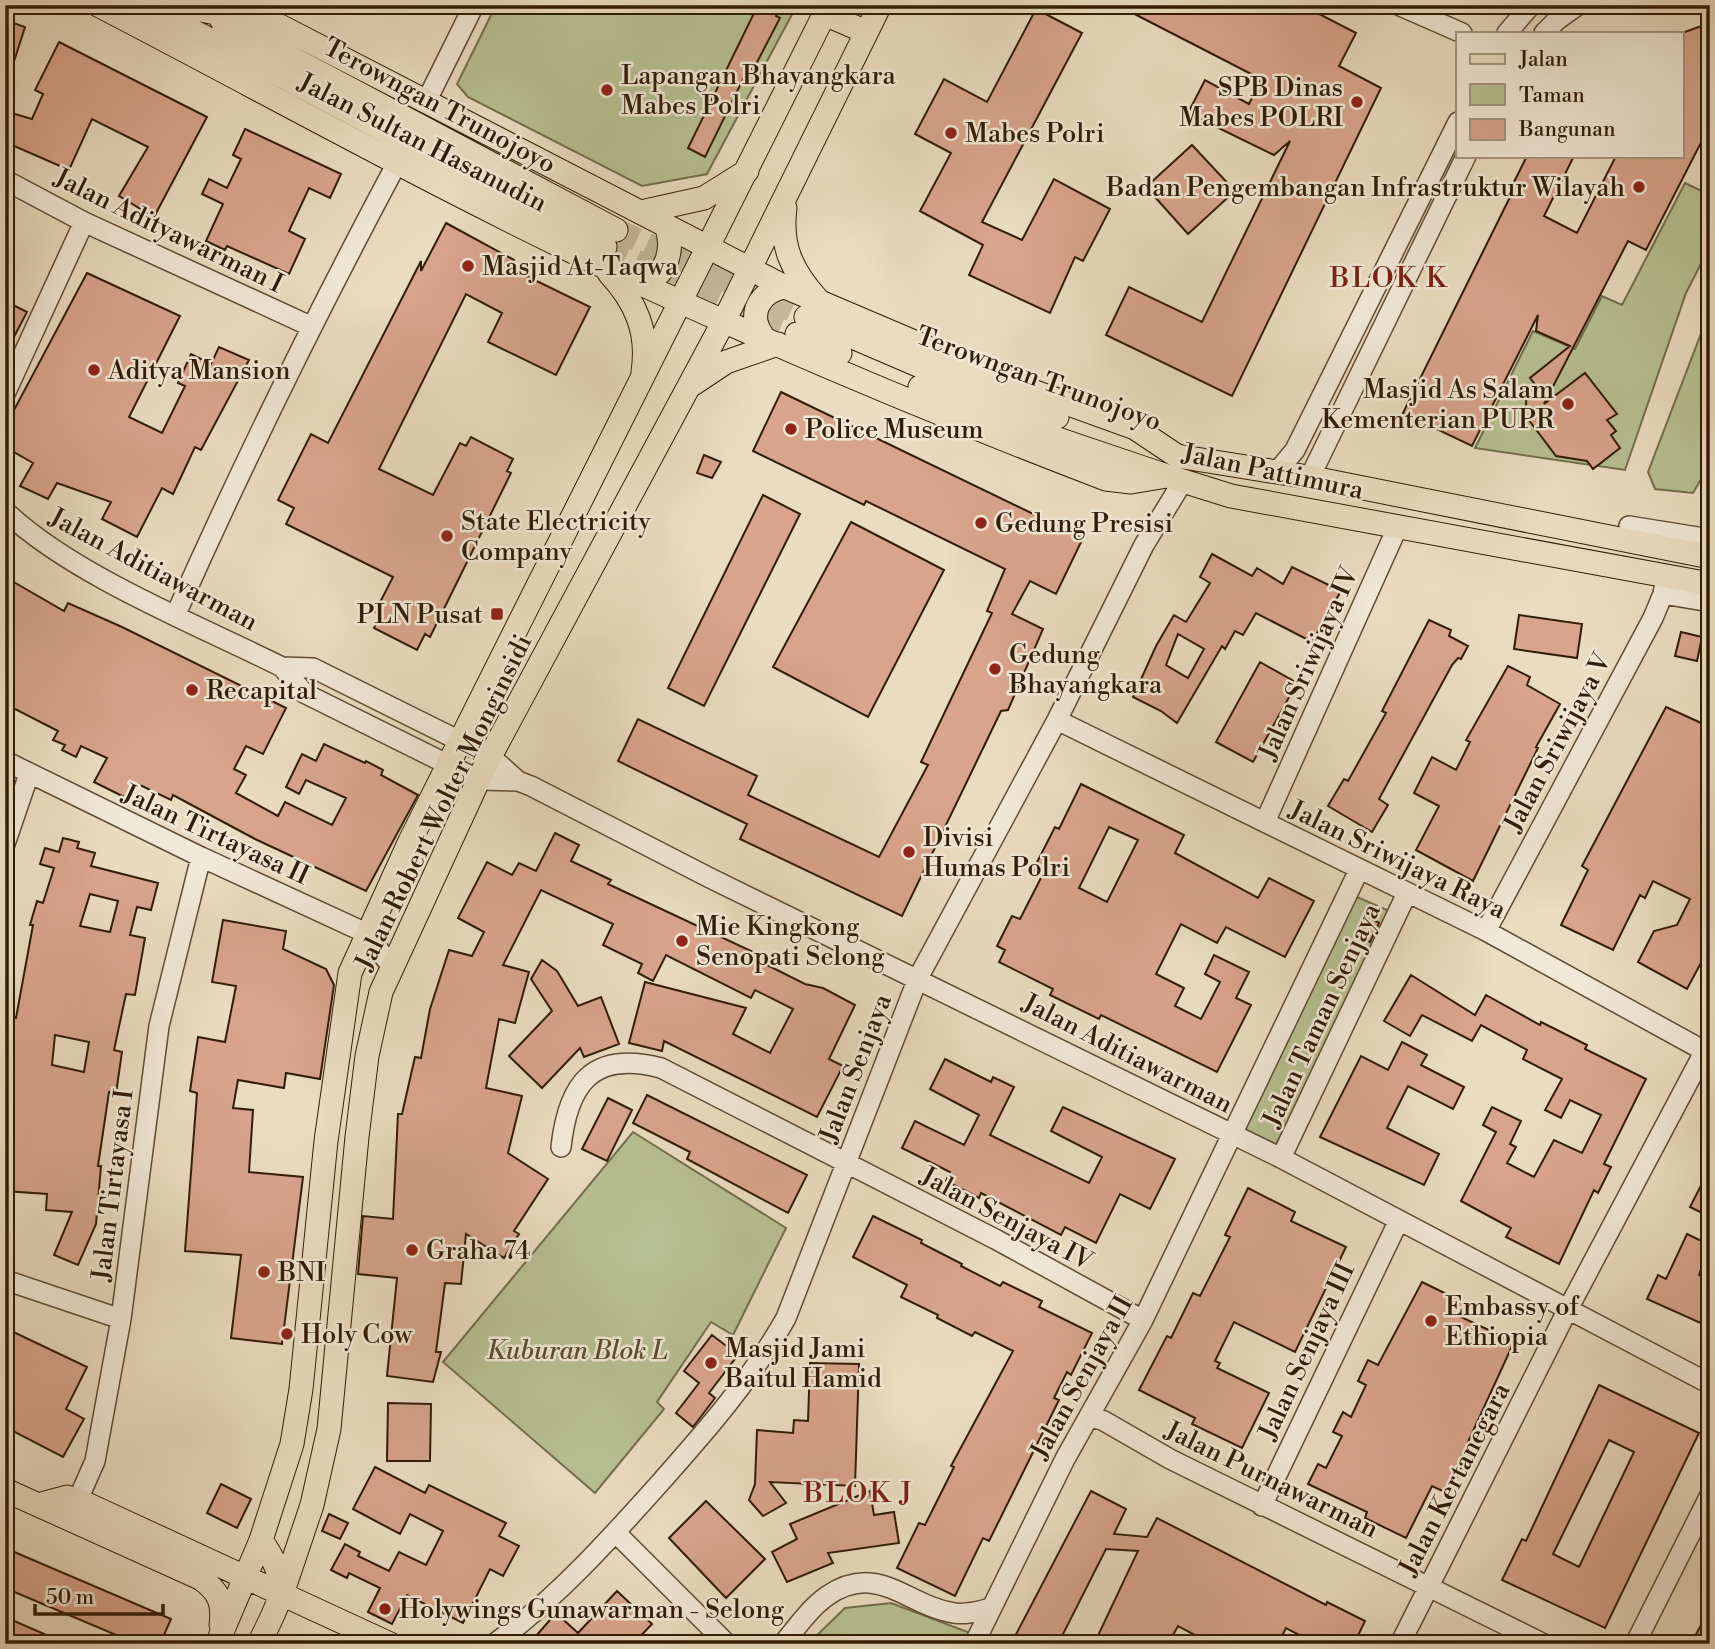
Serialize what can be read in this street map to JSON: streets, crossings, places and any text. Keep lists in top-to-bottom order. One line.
{"streets":{"main road":["Terowngan Trunojoyo","Jalan Sultan Hasanudin","Jalan Pattimura","Jalan Robert Wolter Monginsidi"],"street":["Jalan Adityawarman I","Jalan Aditiawarman","Jalan Sriwijaya IV","Jalan Sriwijaya V","Jalan Tirtayasa II","Jalan Sriwijaya Raya","Jalan Taman Senjaya","Jalan Senjaya","Jalan Tirtayasa I","Jalan Senjaya IV","Jalan Senjaya III","Jalan Senjaya II","Jalan Purnawarman","Jalan Kertanegara"]},"crossings":[["Terowngan Trunojoyo","Jalan Sultan Hasanudin"],["Jalan Sultan Hasanudin","Jalan Pattimura"],["Jalan Sultan Hasanudin","Jalan Robert Wolter Monginsidi"],["Jalan Pattimura","Jalan Sriwijaya IV"],["Jalan Pattimura","Jalan Sriwijaya V"],["Jalan Pattimura","Jalan Robert Wolter Monginsidi"],["Jalan Pattimura","Jalan Senjaya"],["Jalan Aditiawarman","Jalan Robert Wolter Monginsidi"],["Jalan Aditiawarman","Jalan Taman Senjaya"],["Jalan Aditiawarman","Jalan Senjaya"],["Jalan Aditiawarman","Jalan Senjaya III"],["Jalan Aditiawarman","Jalan Senjaya II"],["Jalan Aditiawarman","Jalan Kertanegara"],["Jalan Sriwijaya IV","Jalan Sriwijaya Raya"],["Jalan Sriwijaya V","Jalan Sriwijaya Raya"],["Jalan Robert Wolter Monginsidi","Jalan Tirtayasa II"],["Jalan Tirtayasa II","Jalan Tirtayasa I"],["Jalan Sriwijaya Raya","Jalan Taman Senjaya"],["Jalan Sriwijaya Raya","Jalan Senjaya"],["Jalan Sriwijaya Raya","Jalan Kertanegara"],["Jalan Taman Senjaya","Jalan Senjaya II"],["Jalan Senjaya","Jalan Senjaya IV"],["Jalan Senjaya IV","Jalan Senjaya II"],["Jalan Senjaya III","Jalan Purnawarman"],["Jalan Senjaya II","Jalan Purnawarman"],["Jalan Purnawarman","Jalan Kertanegara"]],"districts":["BLOK K","BLOK J"],"parks":["Kuburan Blok L"],"places":{"other":["Lapangan Bhayangkara Mabes Polri","SPB Dinas Mabes POLRI","Mabes Polri","Badan Pengembangan Infrastruktur Wilayah","Masjid At-Taqwa","Aditya Mansion","Masjid As Salam Kementerian PUPR","Police Museum","Gedung Presisi","State Electricity Company","Gedung Bhayangkara","Recapital","Divisi Humas Polri","Mie Kingkong Senopati Selong","Graha 74","BNI","Embassy of Ethiopia","Holy Cow","Masjid Jami Baitul Hamid","Holywings Gunawarman - Selong"],"transit":["PLN Pusat"]},"legend":["Jalan","Taman","Bangunan"],"scale_bar":"50 m"}
